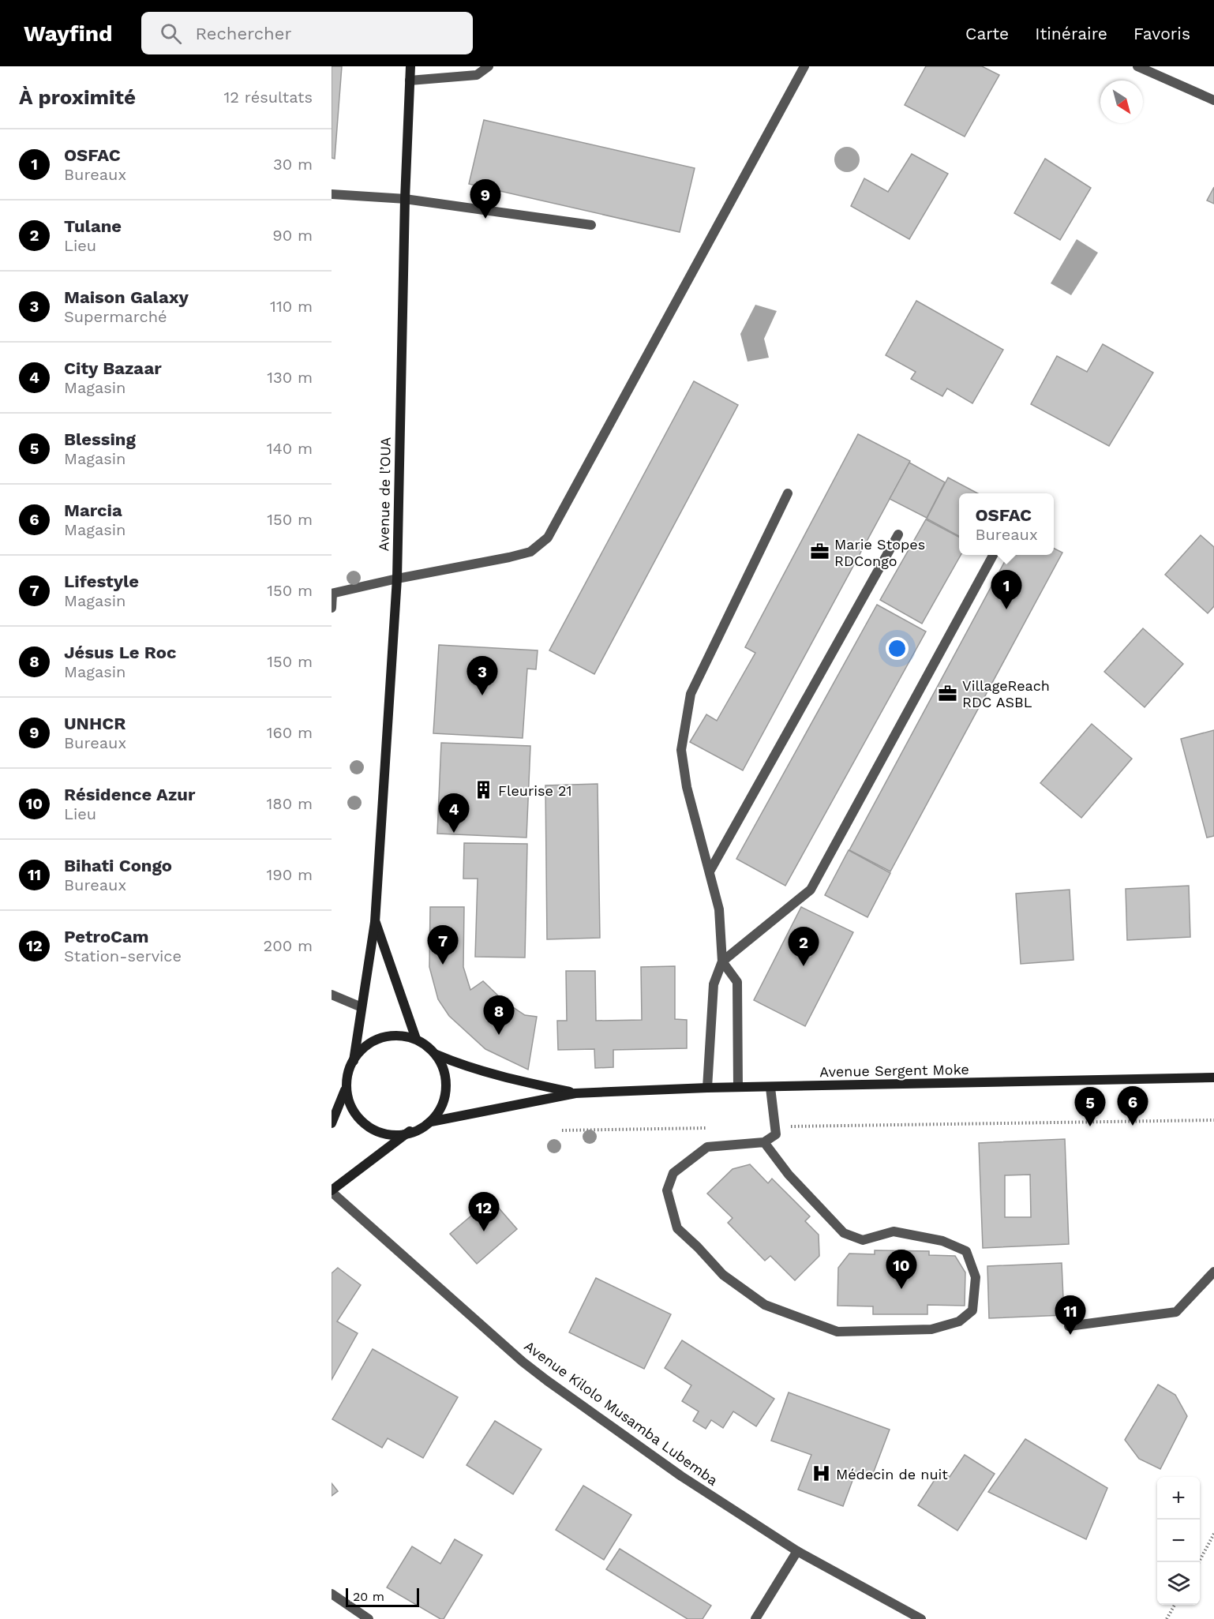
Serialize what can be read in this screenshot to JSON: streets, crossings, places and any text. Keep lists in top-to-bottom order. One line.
{"streets":{"main road":["Avenue de l’OUA","Avenue Sergent Moke"],"street":["Avenue Kilolo Musamba Lubemba"]},"crossings":[["Avenue de l’OUA","Avenue Sergent Moke"]],"places":{"office":["Marie Stopes RDCongo","VillageReach RDC ASBL"],"building":["Fleurise 21"],"hospital":["Médecin de nuit"]},"scale_bar":"20 m","north":"bottom right","page":{"header":"Wayfind","search":"Rechercher","nav":["Carte","Itinéraire","Favoris"],"heading":["À proximité","12 résultats"],"list":[{"mark":"1","name":"OSFAC","note":"Bureaux","value":"30 m"},{"mark":"2","name":"Tulane","note":"Lieu","value":"90 m"},{"mark":"3","name":"Maison Galaxy","note":"Supermarché","value":"110 m"},{"mark":"4","name":"City Bazaar","note":"Magasin","value":"130 m"},{"mark":"5","name":"Blessing","note":"Magasin","value":"140 m"},{"mark":"6","name":"Marcia","note":"Magasin","value":"150 m"},{"mark":"7","name":"Lifestyle","note":"Magasin","value":"150 m"},{"mark":"8","name":"Jésus Le Roc","note":"Magasin","value":"150 m"},{"mark":"9","name":"UNHCR","note":"Bureaux","value":"160 m"},{"mark":"10","name":"Résidence Azur","note":"Lieu","value":"180 m"},{"mark":"11","name":"Bihati Congo","note":"Bureaux","value":"190 m"},{"mark":"12","name":"PetroCam","note":"Station-service","value":"200 m"}],"pins":["9","1","3","4","7","2","8","6","5","12","10","11"],"popup":["OSFAC","Bureaux"],"map_buttons":["+","−"],"scale":"20 m"}}
